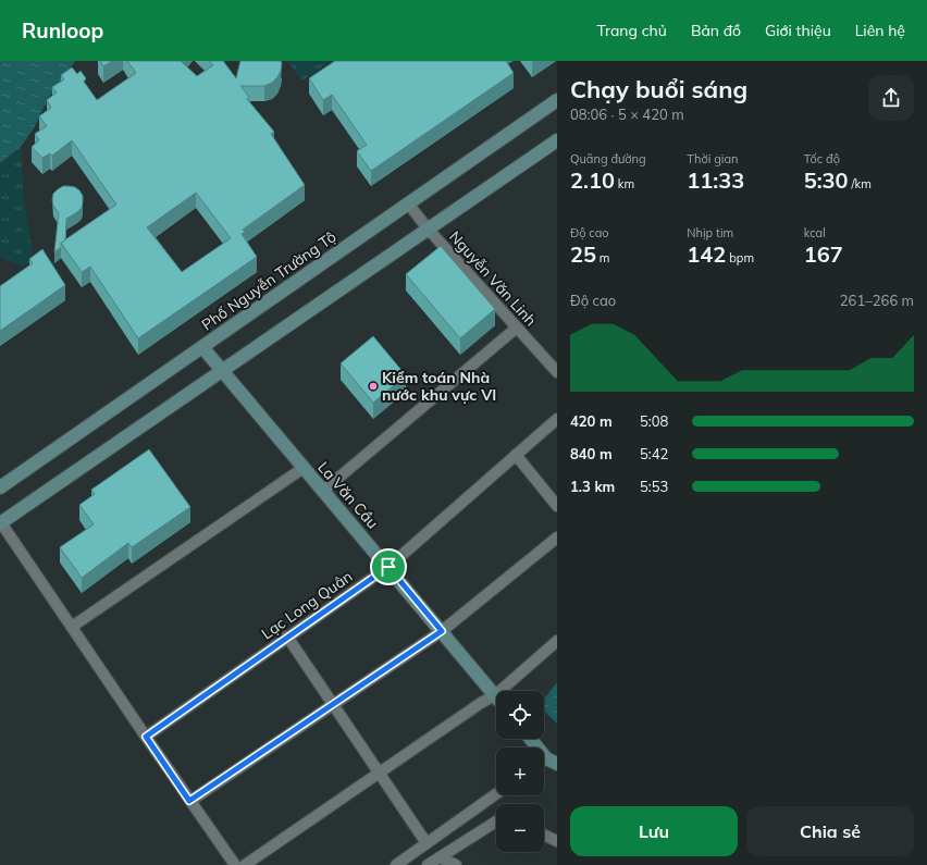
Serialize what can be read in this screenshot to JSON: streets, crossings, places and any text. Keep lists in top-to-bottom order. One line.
{"streets":{"street":["Nguyễn Văn Linh","Phố Nguyễn Trường Tộ","La Văn Cầu","Lạc Long Quân"]},"crossings":[["Nguyễn Văn Linh","Phố Nguyễn Trường Tộ"],["Phố Nguyễn Trường Tộ","La Văn Cầu"],["La Văn Cầu","Lạc Long Quân"]],"places":["Kiểm toán Nhà nước khu vực VI"],"page":{"header":"Runloop","nav":["Trang chủ","Bản đồ","Giới thiệu","Liên hệ"],"heading":["Chạy buổi sáng","08:06 · 5 × 420 m"],"stats":[["Quãng đường","2.10 km"],["Thời gian","11:33"],["Tốc độ","5:30 /km"],["Độ cao","25 m"],["Nhịp tim","142 bpm"],["kcal","167"]],"chart":["Độ cao","261–266 m"],"list":[{"name":"420 m","note":"5:08"},{"name":"840 m","note":"5:42"},{"name":"1.3 km","note":"5:53"}],"map_buttons":["+","−"],"buttons":["Lưu","Chia sẻ"]}}
